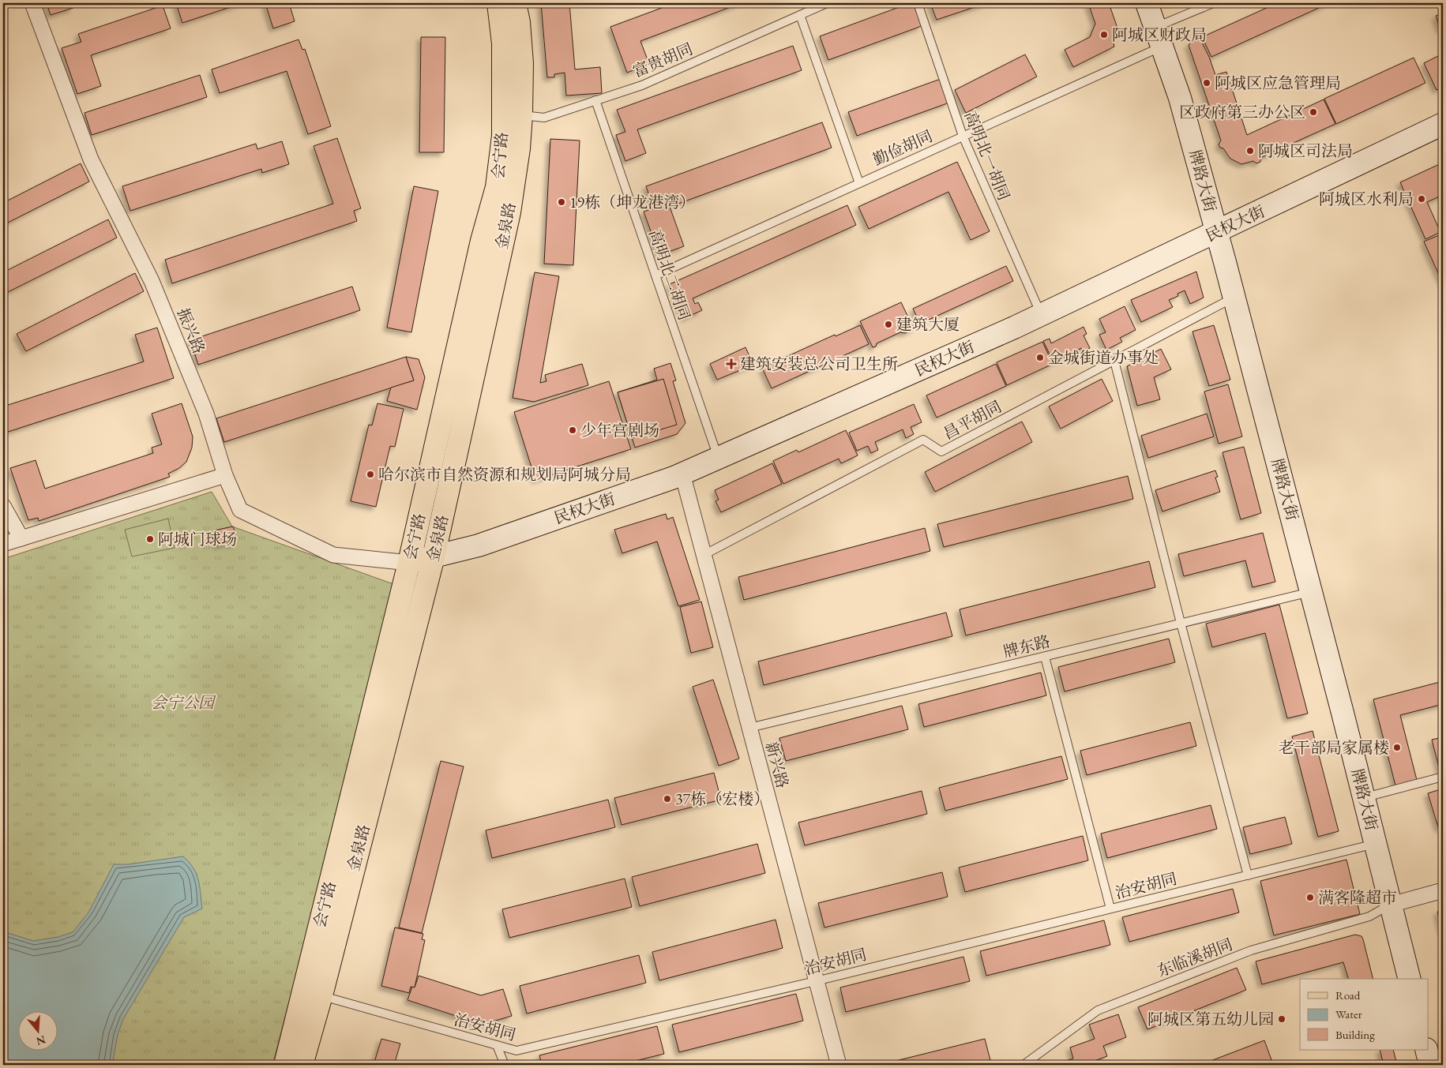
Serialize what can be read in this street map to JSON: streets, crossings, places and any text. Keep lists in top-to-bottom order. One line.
{"streets":{"main road":["会宁路","金泉路"],"street":["牌路大街","民权大街","振兴路","新兴路"],"lane":["富贵胡同","勤俭胡同","高明北一胡同","高明北二胡同","昌平胡同","牌东路","治安胡同","东临溪胡同"]},"crossings":[["富贵胡同","会宁路"],["富贵胡同","金泉路"],["富贵胡同","高明北二胡同"],["勤俭胡同","高明北一胡同"],["勤俭胡同","牌路大街"],["勤俭胡同","高明北二胡同"],["会宁路","民权大街"],["会宁路","金泉路"],["会宁路","振兴路"],["会宁路","治安胡同"],["高明北一胡同","民权大街"],["牌路大街","民权大街"],["牌路大街","昌平胡同"],["牌路大街","牌东路"],["牌路大街","治安胡同"],["牌路大街","东临溪胡同"],["民权大街","金泉路"],["民权大街","高明北二胡同"],["民权大街","振兴路"],["民权大街","新兴路"],["金泉路","治安胡同"],["昌平胡同","新兴路"],["牌东路","新兴路"],["新兴路","治安胡同"]],"parks":["会宁公园"],"places":{"other":["阿城区财政局","阿城区应急管理局","区政府第三办公区","阿城区司法局","阿城区水利局","19栋（坤龙港湾）","建筑大厦","金城街道办事处","少年宫剧场","哈尔滨市自然资源和规划局阿城分局","阿城门球场","老干部局家属楼","37栋（宏楼）","满客隆超市","阿城区第五幼儿园"],"health":["建筑安装总公司卫生所"]},"legend":["Road","Water","Building"],"north":"bottom"}
